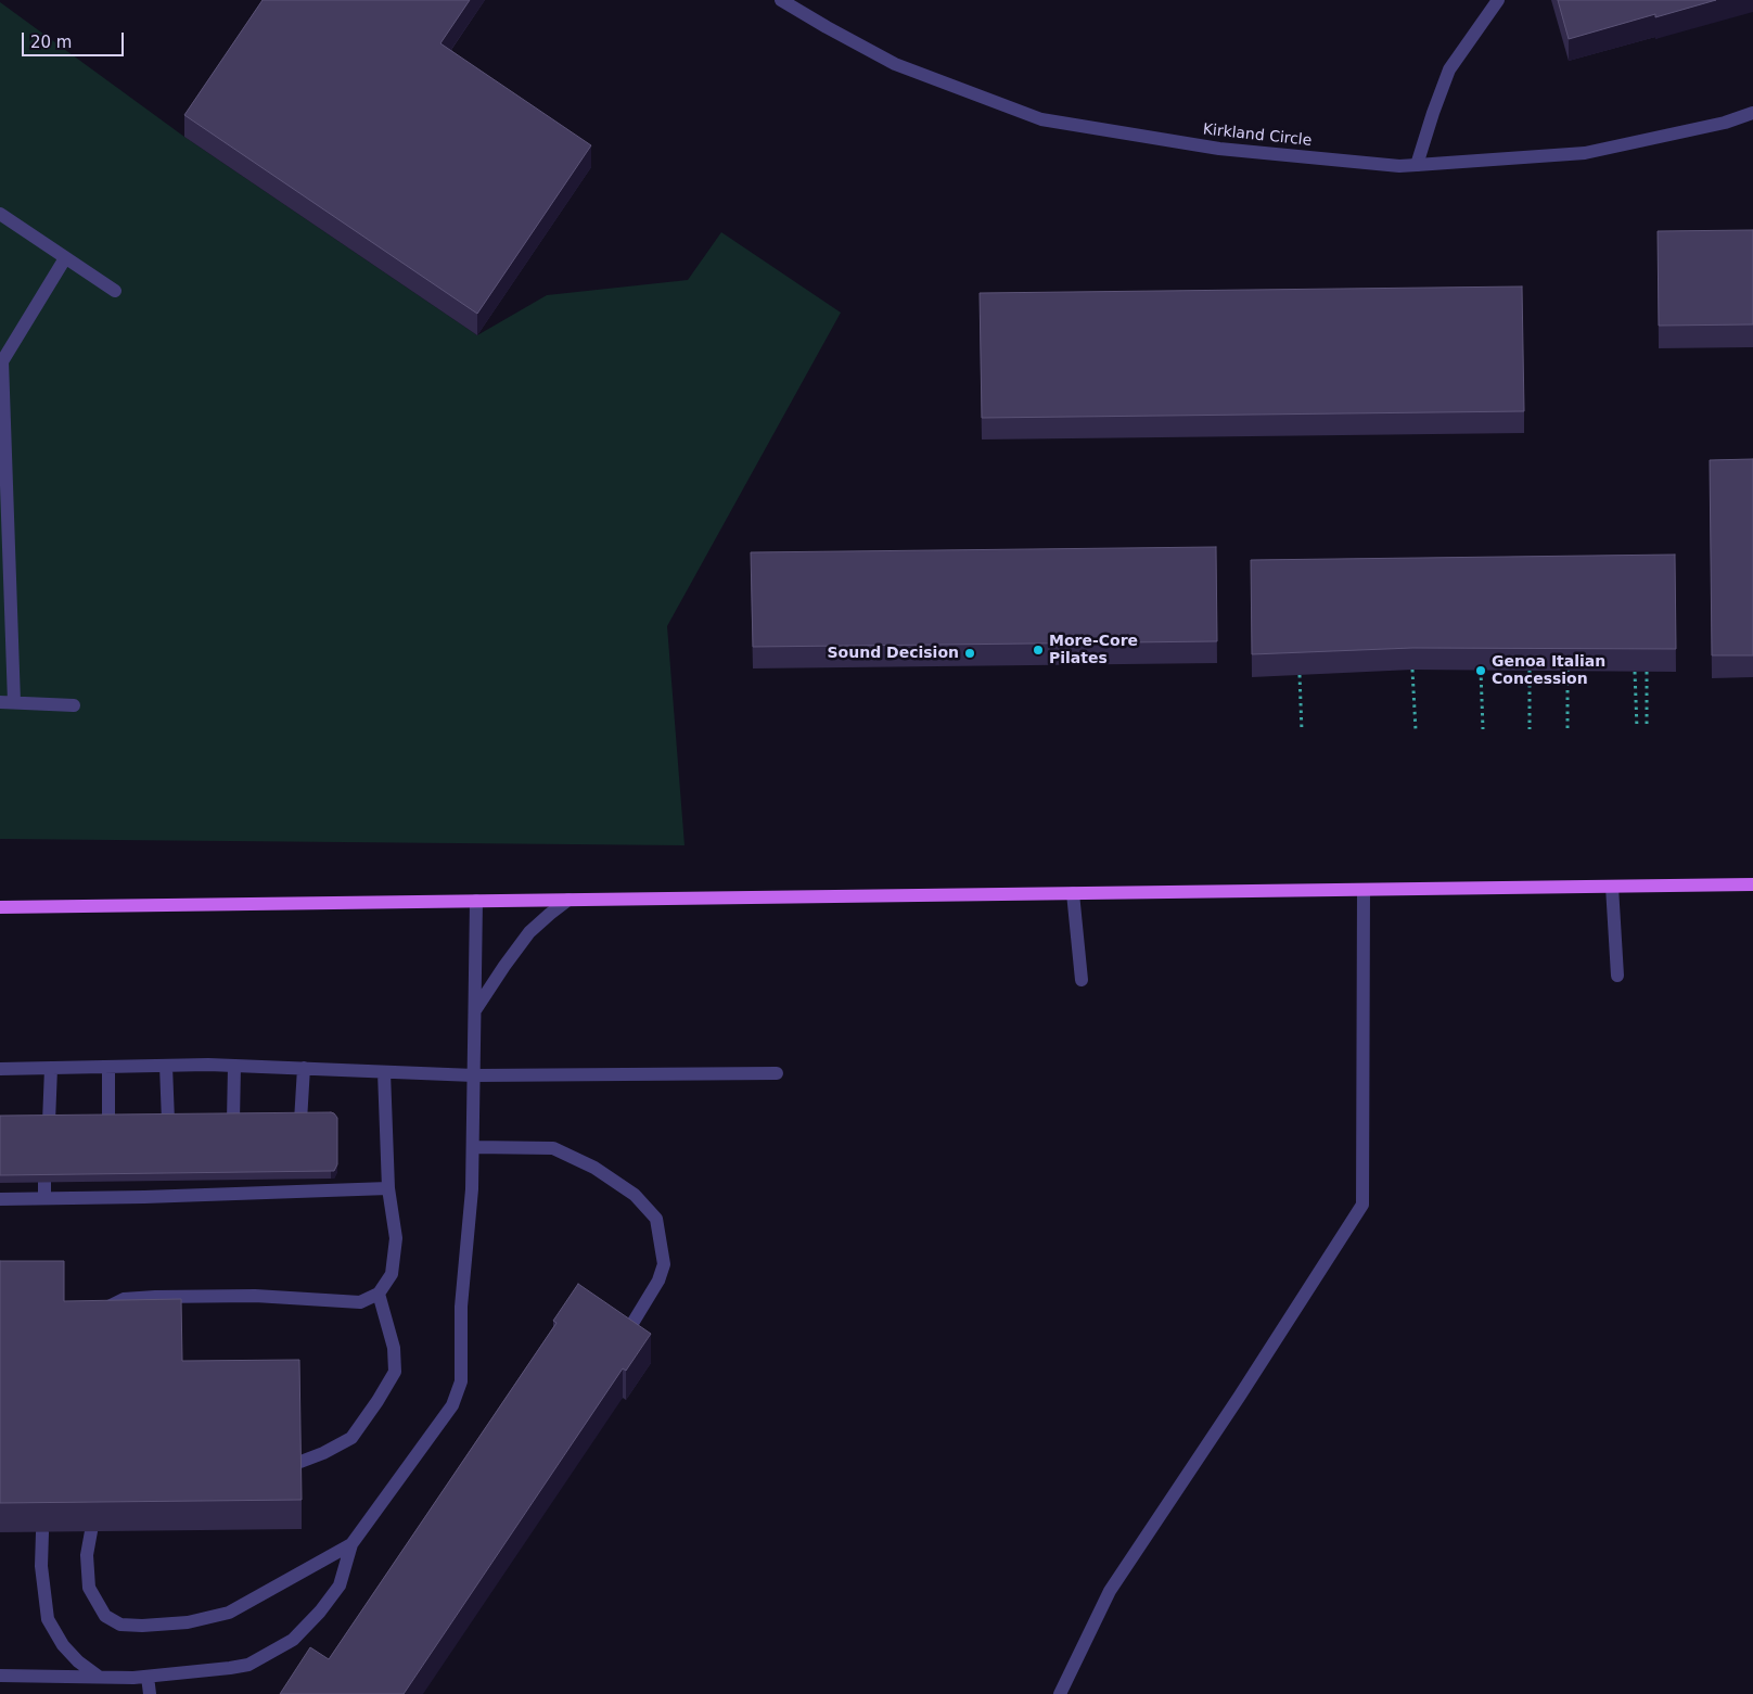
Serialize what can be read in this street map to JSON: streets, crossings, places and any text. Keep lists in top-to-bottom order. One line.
{"streets":{"street":["Kirkland Circle"]},"places":["More-Core Pilates","Sound Decision","Genoa Italian Concession"],"scale_bar":"20 m"}
